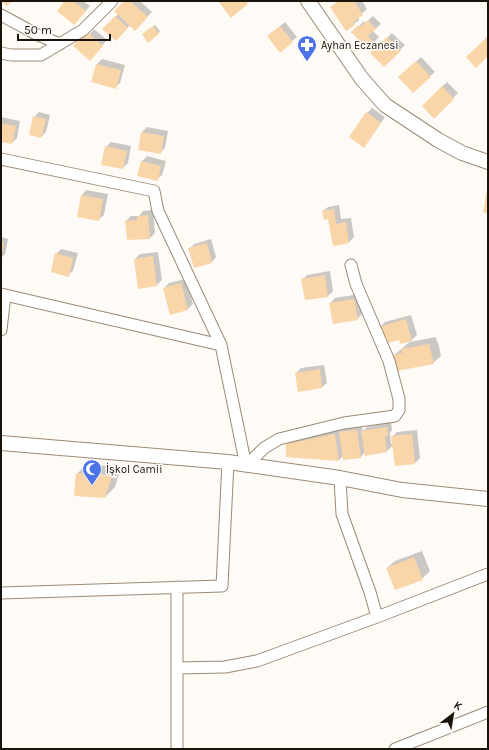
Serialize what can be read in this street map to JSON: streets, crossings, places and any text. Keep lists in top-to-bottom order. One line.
{"places":{"pharmacy":["Ayhan Eczanesi"],"mosque":["İşkol Camii"]},"scale_bar":"50 m","north":"top right"}
